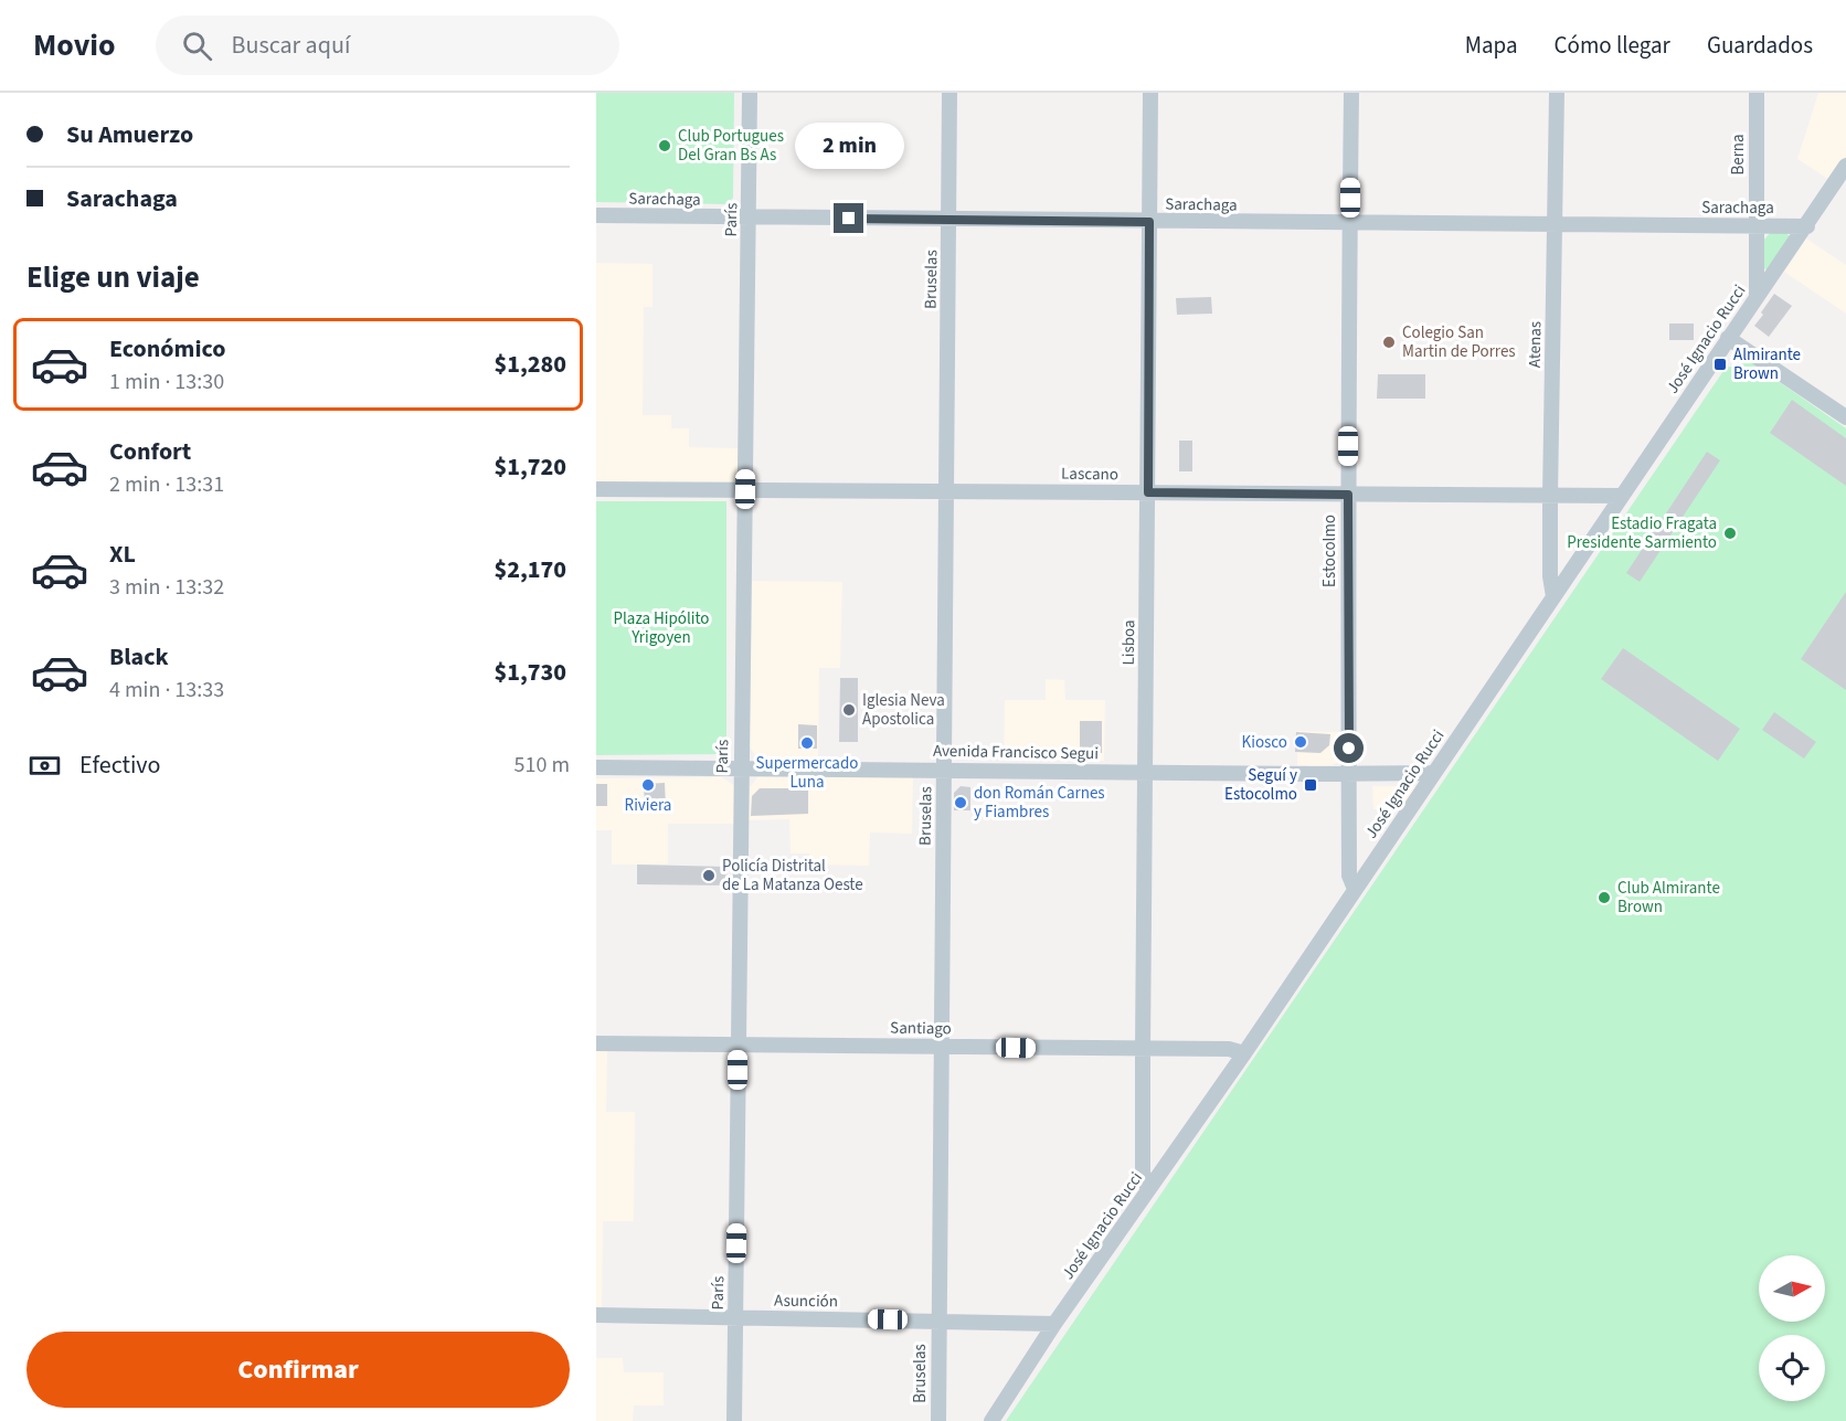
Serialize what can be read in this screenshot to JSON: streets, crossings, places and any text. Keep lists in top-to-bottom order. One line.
{"streets":{"street":["Berna","Sarachaga","París","Bruselas","José Ignacio Rucci","Atenas","Lascano","Estocolmo","Lisboa","Avenida Francisco Segui","Santiago","Asunción"]},"crossings":[["Berna","Sarachaga"],["Berna","José Ignacio Rucci"],["Sarachaga","París"],["Sarachaga","Bruselas"],["Sarachaga","José Ignacio Rucci"],["Sarachaga","Atenas"],["Sarachaga","Estocolmo"],["Sarachaga","Lisboa"],["París","Lascano"],["París","Avenida Francisco Segui"],["París","Santiago"],["París","Asunción"],["Bruselas","Lascano"],["Bruselas","Avenida Francisco Segui"],["Bruselas","Santiago"],["Bruselas","Asunción"],["José Ignacio Rucci","Atenas"],["José Ignacio Rucci","Lascano"],["José Ignacio Rucci","Estocolmo"],["José Ignacio Rucci","Lisboa"],["José Ignacio Rucci","Avenida Francisco Segui"],["José Ignacio Rucci","Santiago"],["José Ignacio Rucci","Asunción"],["Atenas","Lascano"],["Lascano","Estocolmo"],["Lascano","Lisboa"],["Estocolmo","Avenida Francisco Segui"],["Lisboa","Avenida Francisco Segui"],["Lisboa","Santiago"]],"parks":["Plaza Hipólito Yrigoyen"],"places":{"other":["Club Portugues Del Gran Bs As","Colegio San Martin de Porres","Estadio Fragata Presidente Sarmiento","Iglesia Neva Apostolica","Kiosco","Supermercado Luna","Riviera","don Román Carnes y Fiambres","Policía Distrital de La Matanza Oeste","Club Almirante Brown"],"transit":["Almirante Brown","Seguí y Estocolmo"]},"north":"right","page":{"header":"Movio","search":"Buscar aquí","nav":["Mapa","Cómo llegar","Guardados"],"banner":["Su Amuerzo","Sarachaga"],"bubble":"2 min","heading":"Elige un viaje","list":[{"name":"Económico","note":"1 min · 13:30","value":"$1,280"},{"name":"Confort","note":"2 min · 13:31","value":"$1,720"},{"name":"XL","note":"3 min · 13:32","value":"$2,170"},{"name":"Black","note":"4 min · 13:33","value":"$1,730"}],"pay":["Efectivo","510 m"],"buttons":"Confirmar"}}
